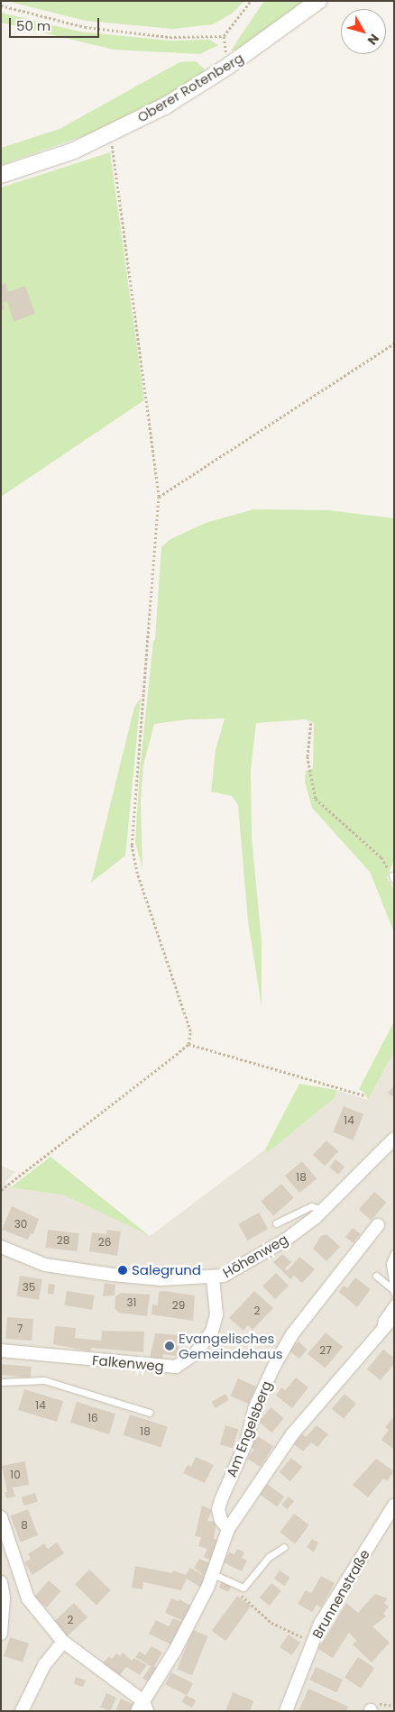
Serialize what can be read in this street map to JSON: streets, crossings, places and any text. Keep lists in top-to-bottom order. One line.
{"streets":{"street":["Oberer Rotenberg","Höhenweg","Falkenweg","Am Engelsberg","Brunnenstraße"]},"crossings":[["Höhenweg","Falkenweg"]],"places":["Salegrund","Evangelisches Gemeindehaus"],"house_numbers":["14","18","30","28","26","35","31","29","2","7","27","14","16","18","10","8","2"],"scale_bar":"50 m","north":"bottom right"}
